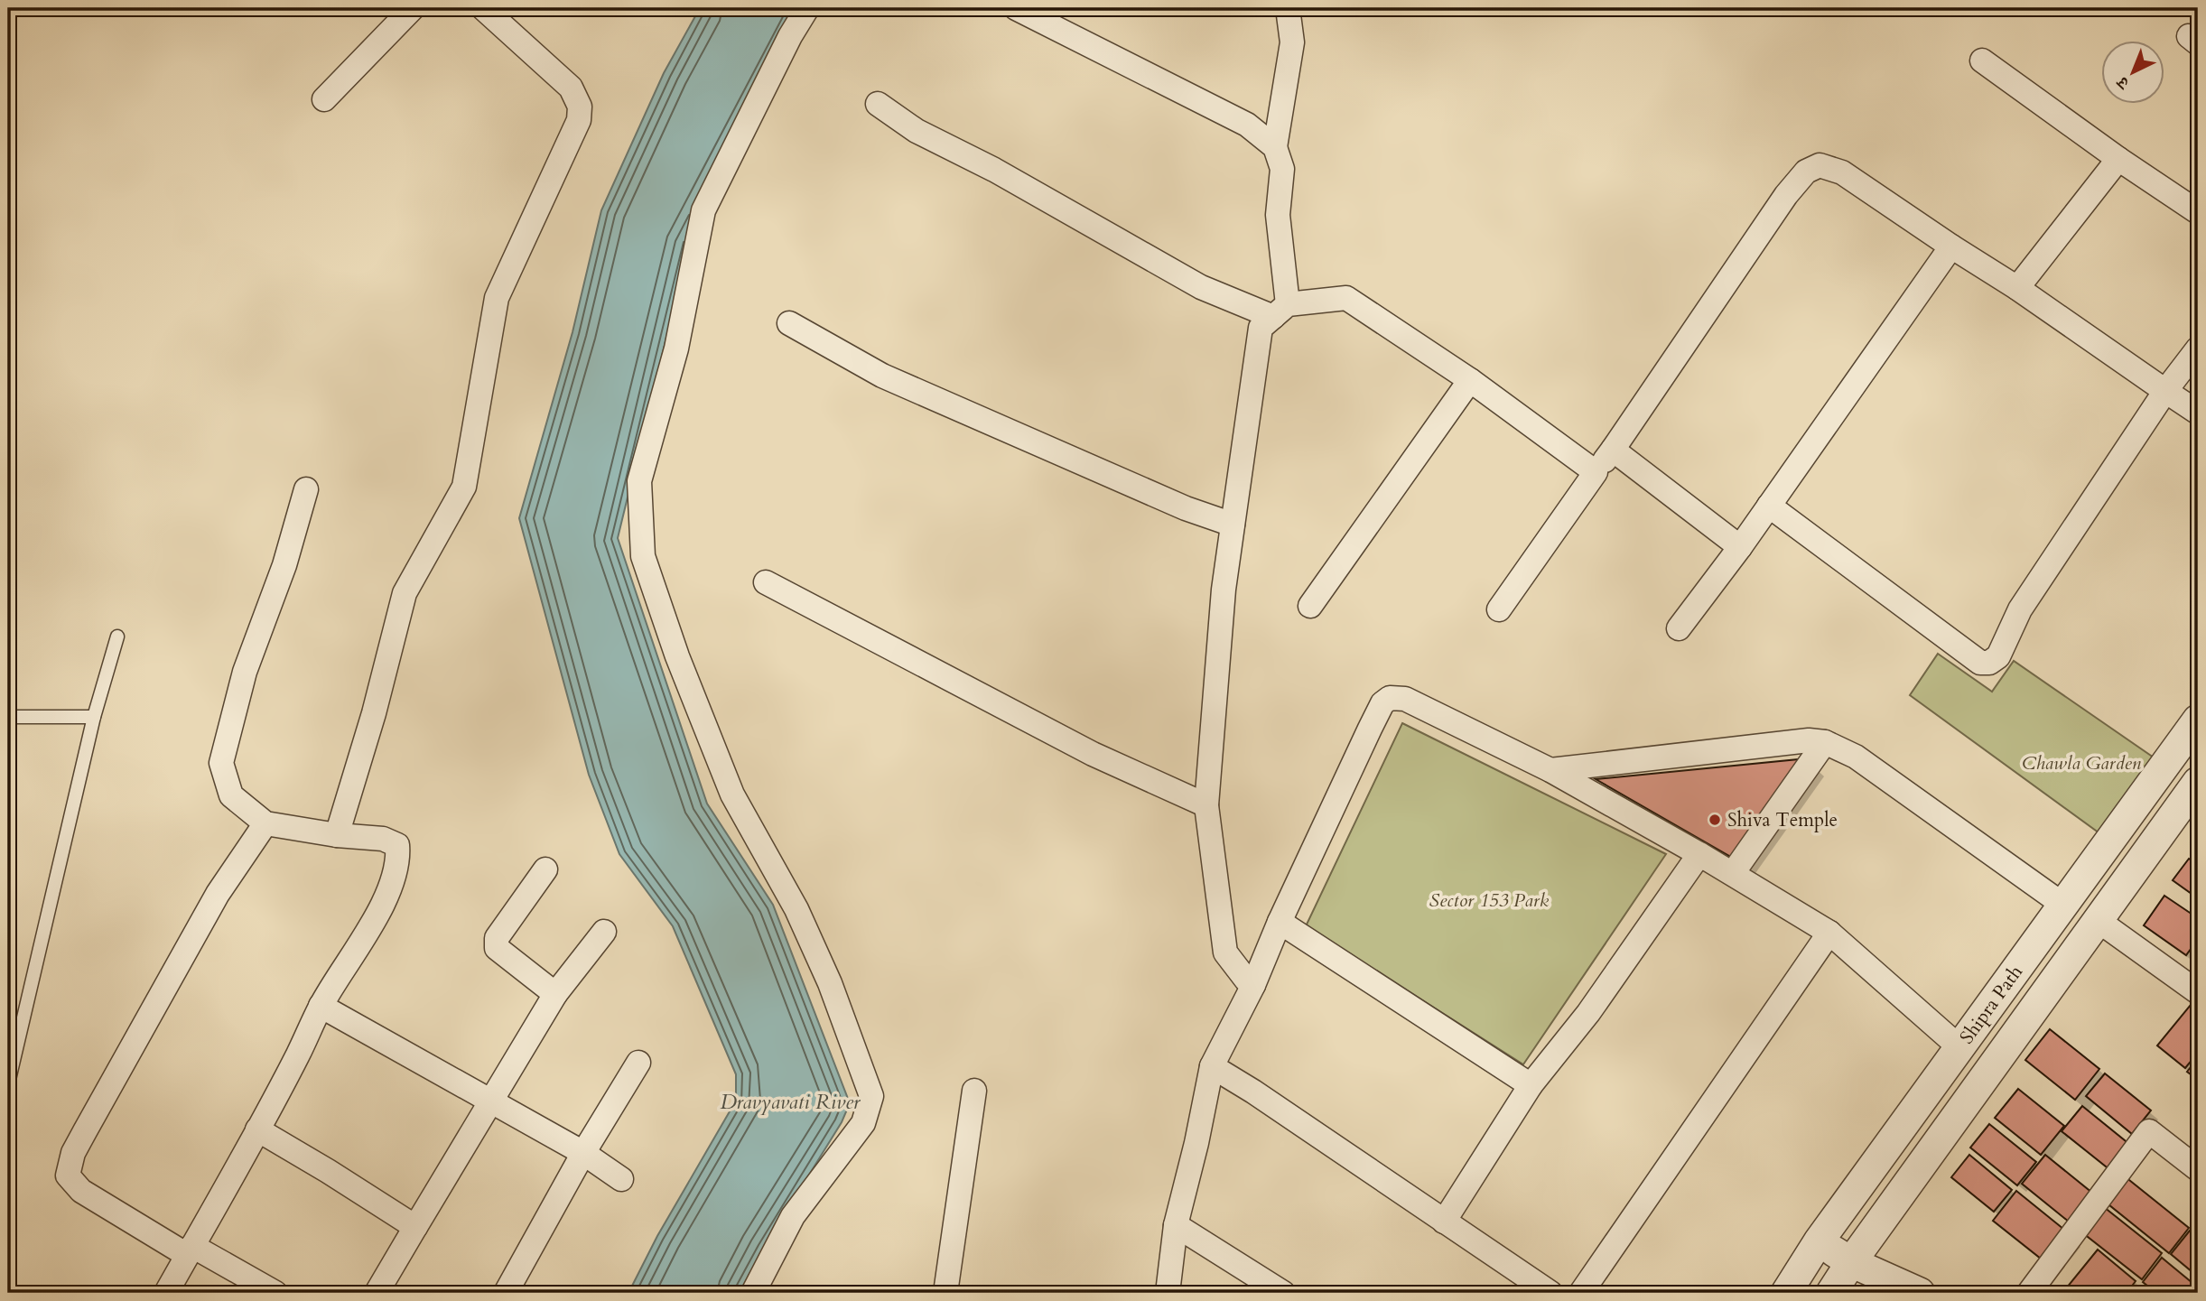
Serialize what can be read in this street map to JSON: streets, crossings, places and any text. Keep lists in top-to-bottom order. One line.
{"streets":{"street":["Shipra Path"]},"water":["Dravyavati River"],"parks":["Chawla Garden","Sector 153 Park"],"places":["Shiva Temple"],"north":"bottom left"}
